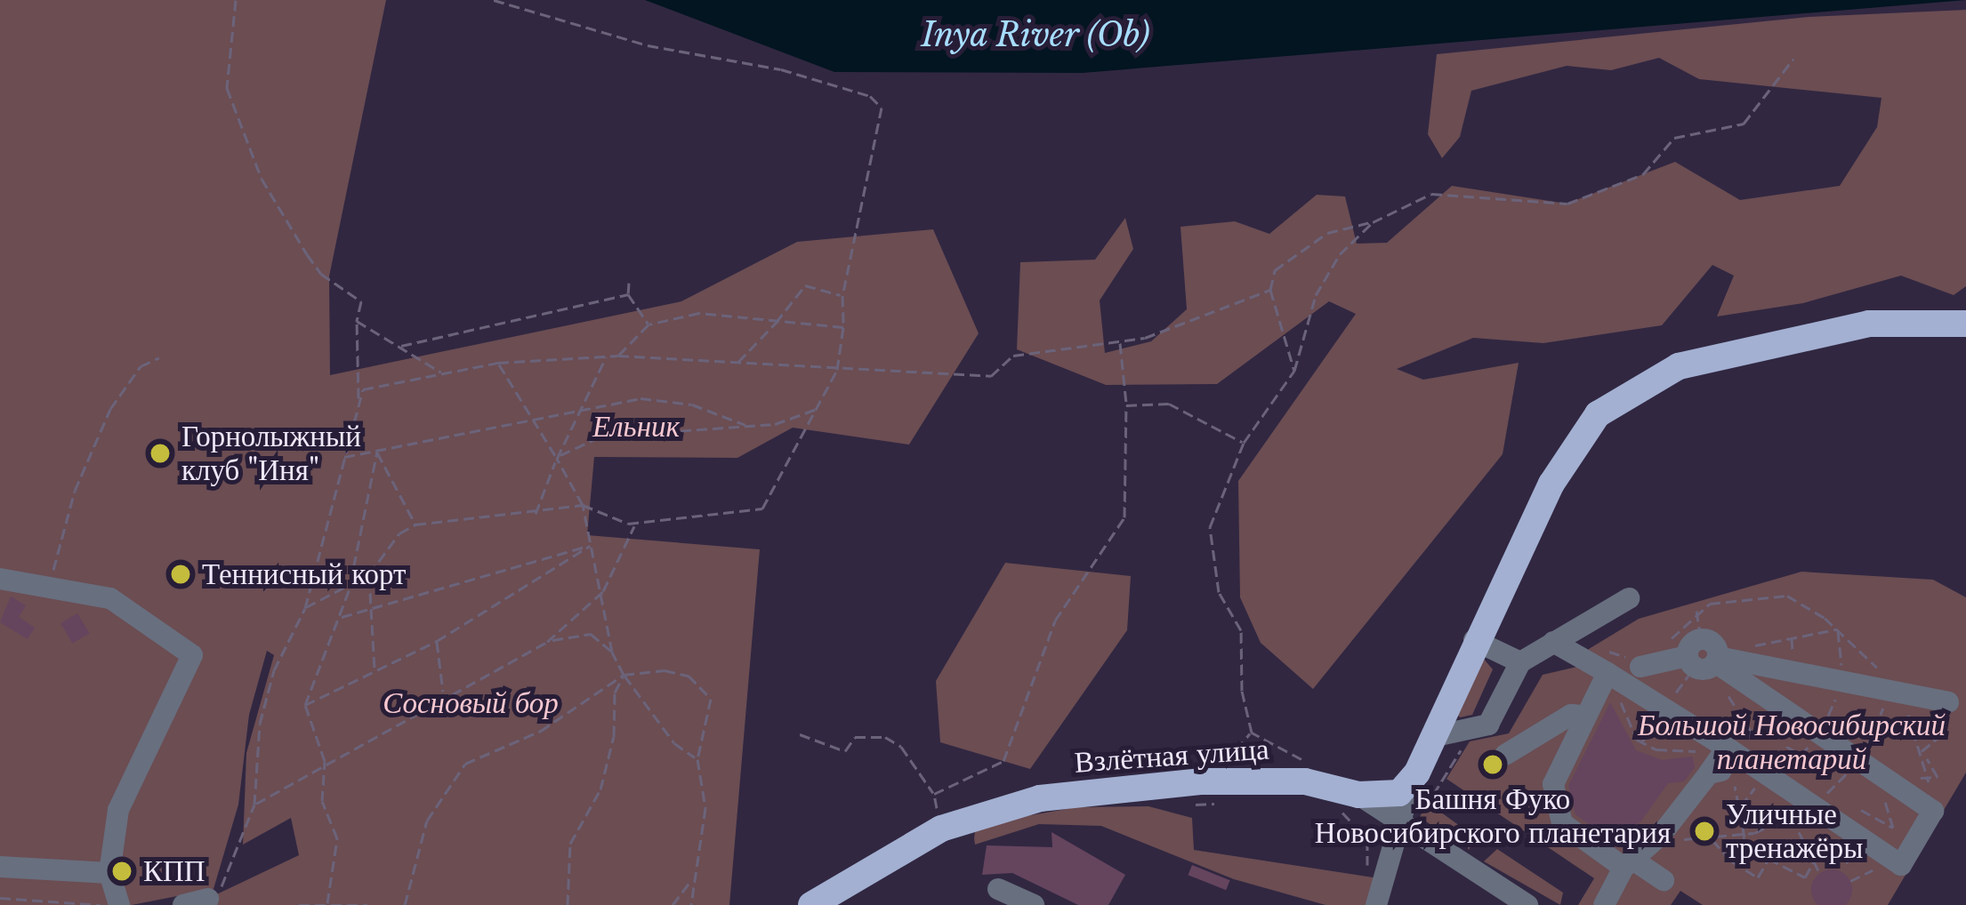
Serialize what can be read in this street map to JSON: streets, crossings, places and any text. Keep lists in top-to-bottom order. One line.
{"streets":{"main road":["Взлётная улица"]},"water":["Inya River (Ob)"],"parks":["Ельник","Сосновый бор","Большой Новосибирский планетарий"],"places":["Горнолыжный клуб \"Иня\"","Теннисный корт","Башня Фуко Новосибирского планетария","Уличные тренажёры","КПП"]}
